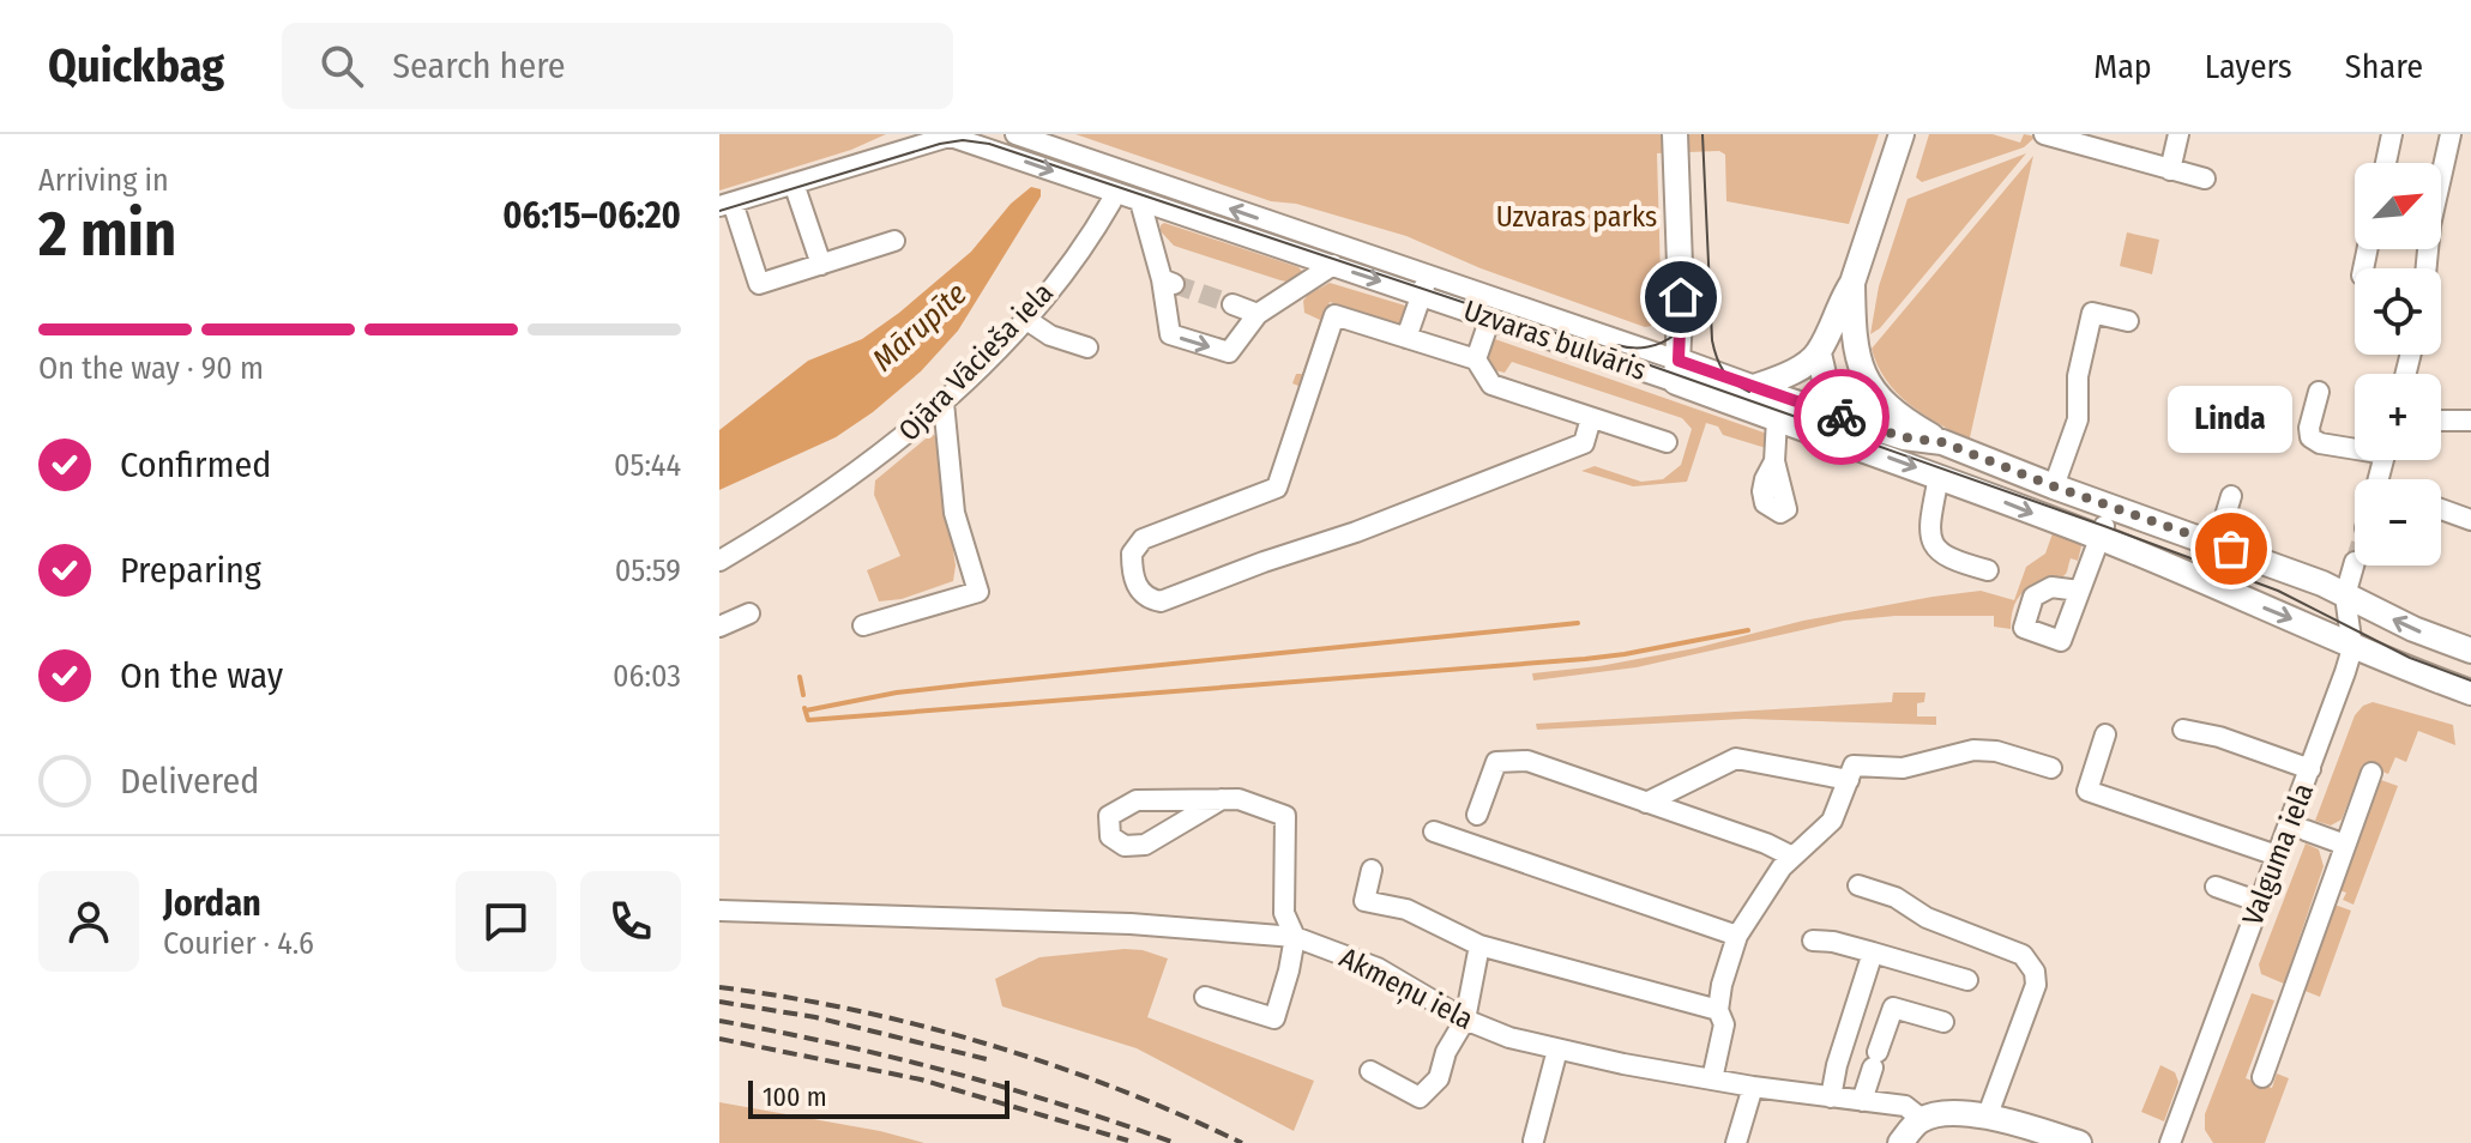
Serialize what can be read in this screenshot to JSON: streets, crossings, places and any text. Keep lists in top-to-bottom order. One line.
{"streets":{"main road":["Uzvaras bulvāris","Akmeņu iela"],"street":["Ojāra Vācieša iela","Valguma iela"]},"crossings":[["Uzvaras bulvāris","Valguma iela"]],"water":["Mārupīte"],"parks":["Uzvaras parks"],"places":["Linda"],"scale_bar":"100 m","north":"top right","page":{"header":"Quickbag","search":"Search here","nav":["Map","Layers","Share"],"heading":["2 min","Arriving in","06:15–06:20"],"panel":["Jordan","Courier · 4.6"],"map_buttons":["+","−"],"bar":"On the way · 90 m","bubble":"Linda","list":[["Confirmed","05:44"],["Preparing","05:59"],["On the way","06:03"],"Delivered"],"scale":"100 m"}}
